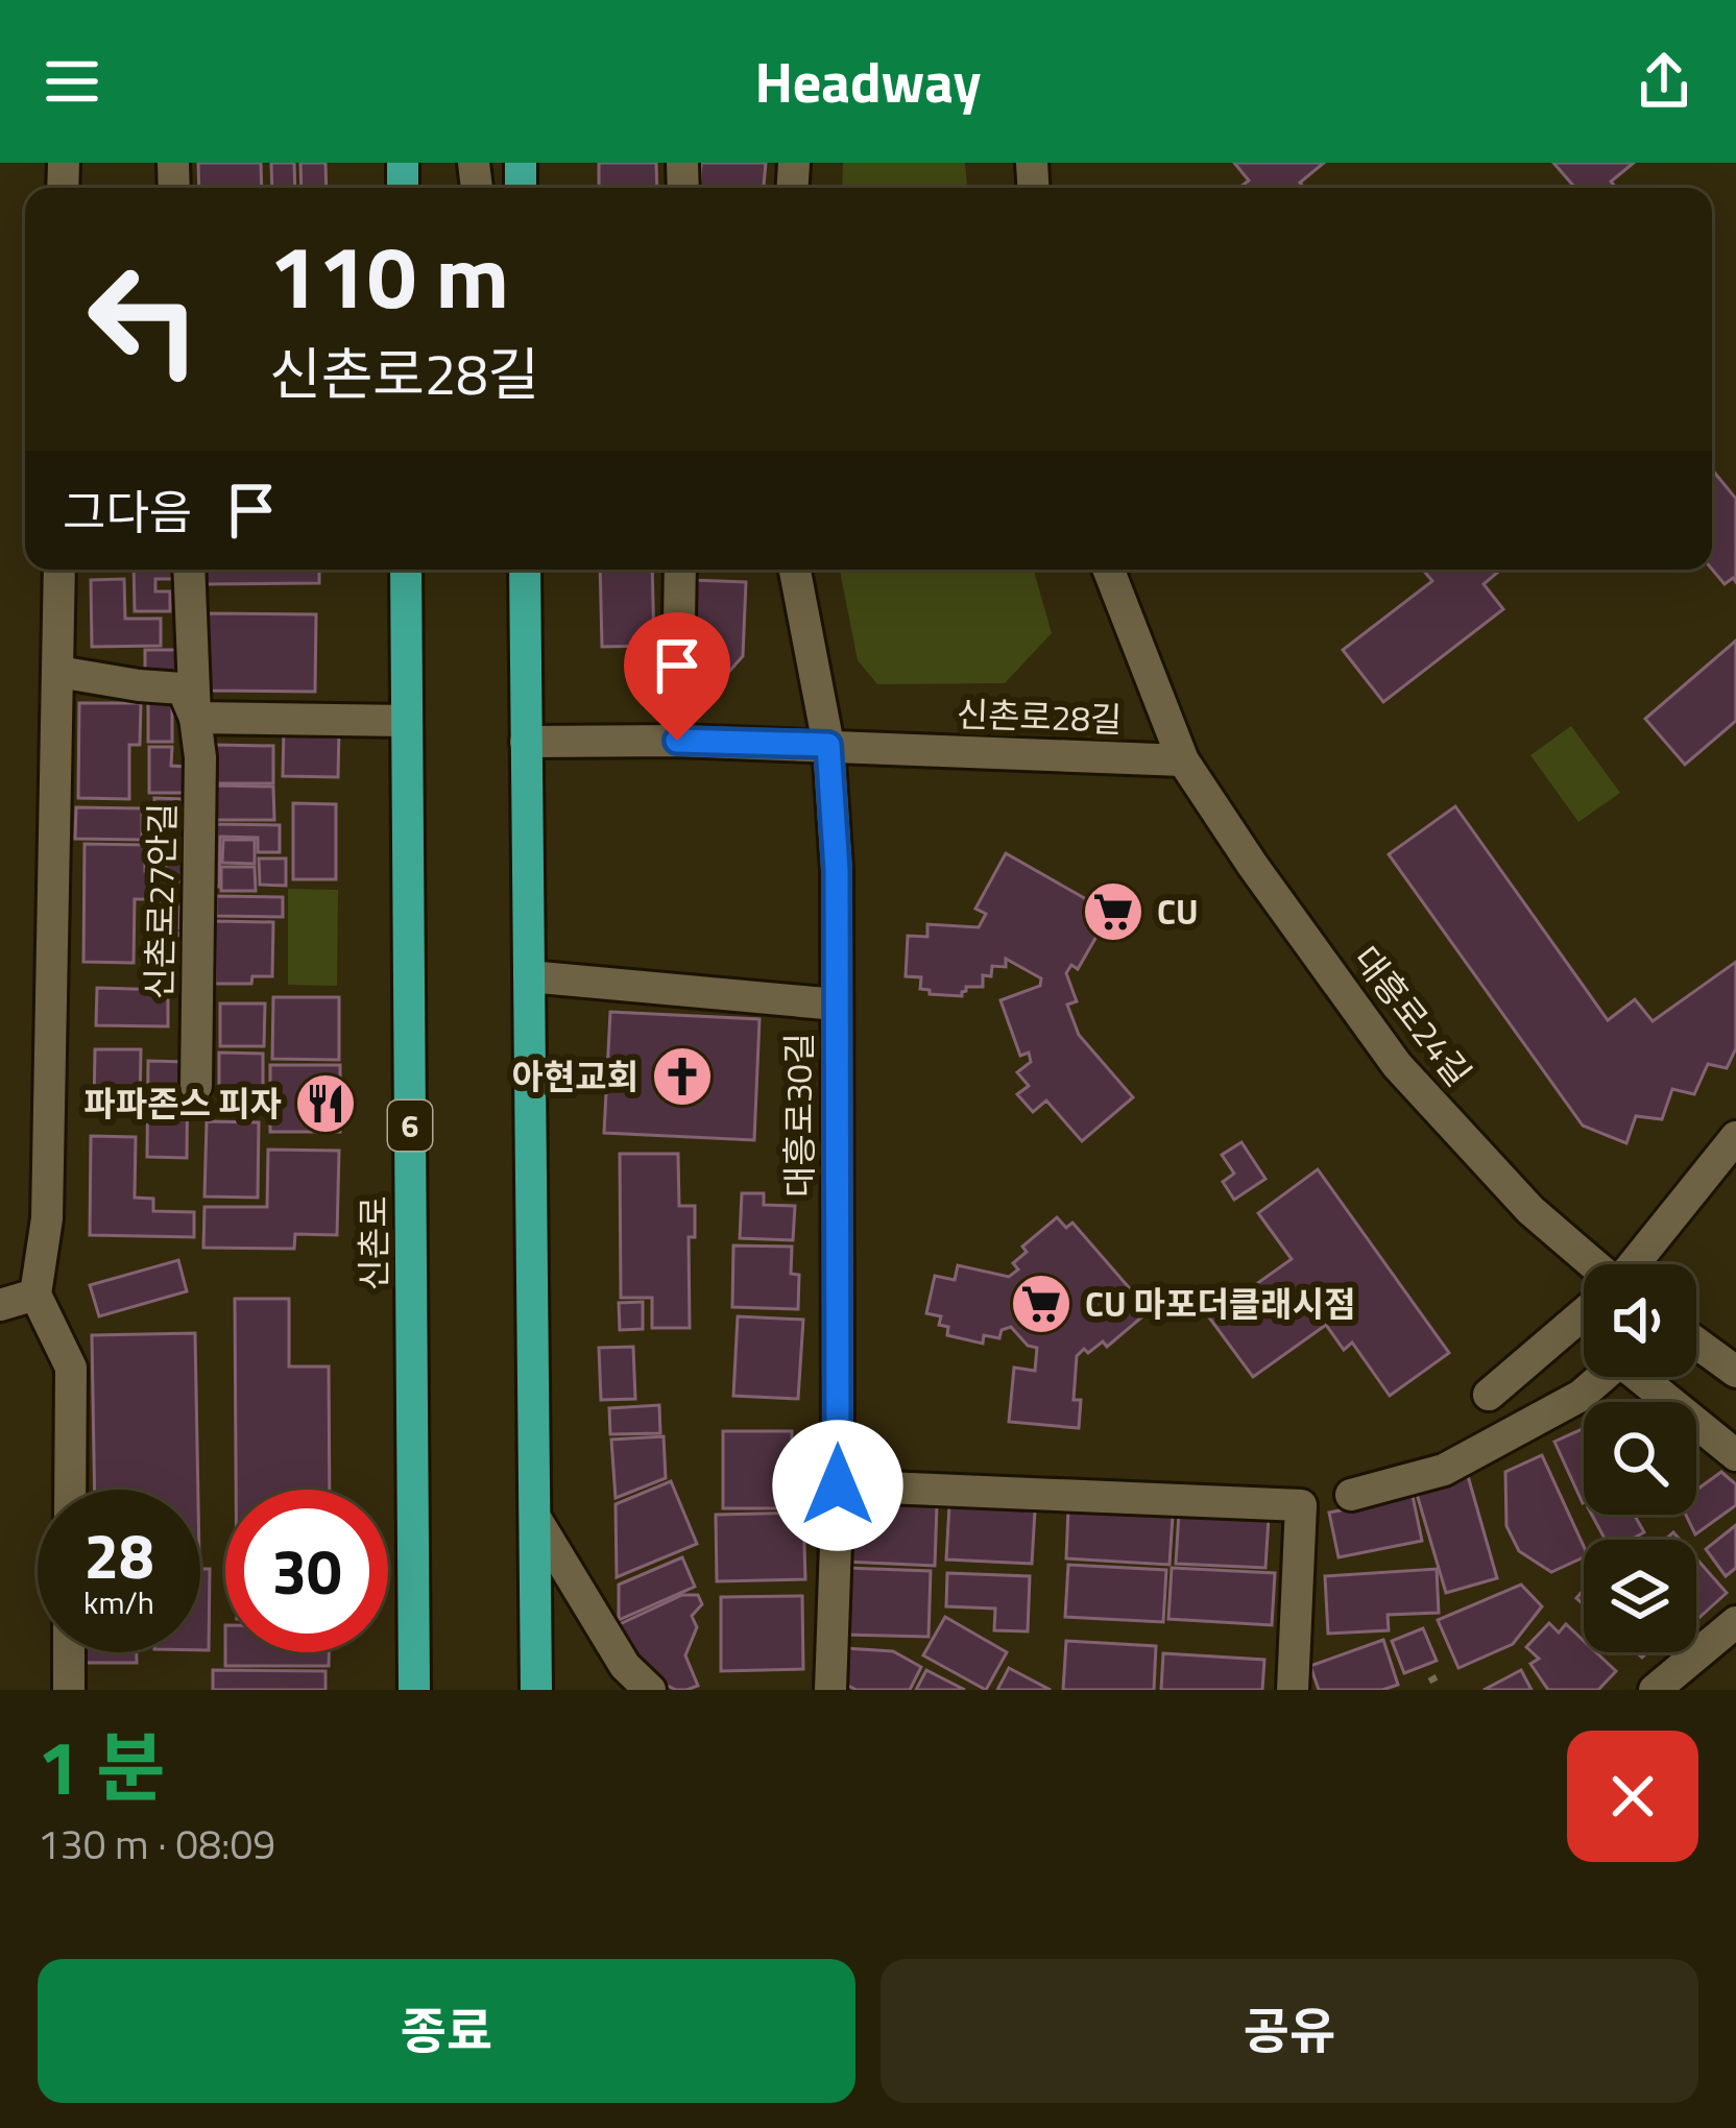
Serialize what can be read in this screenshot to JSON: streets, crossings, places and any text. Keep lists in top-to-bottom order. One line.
{"streets":{"main road":["6","신촌로"],"street":["신촌로28길","신촌로27안길","대흥로24길","대흥로30길"]},"crossings":[["신촌로28길","대흥로24길"],["신촌로28길","대흥로30길"]],"places":{"supermarket":["CU","CU 마포더클래시점"],"church":["아현교회"],"restaurant":["파파존스 피자"]},"page":{"header":"Headway","turn":["110 m","신촌로28길"],"then":"그다음","speed":"28 km/h","limit":"30","heading":["1 분","130 m · 08:09"],"buttons":["종료","공유"]}}
